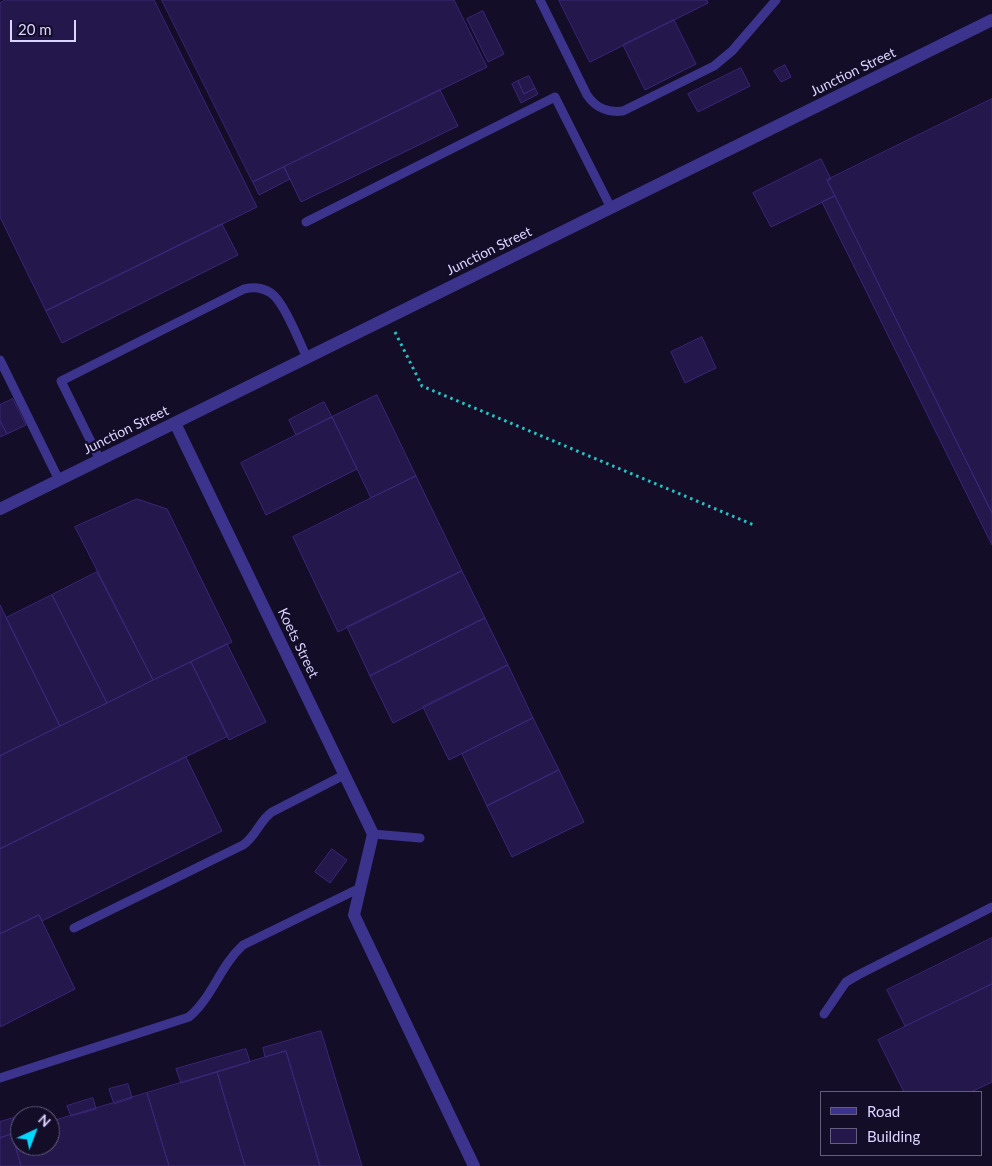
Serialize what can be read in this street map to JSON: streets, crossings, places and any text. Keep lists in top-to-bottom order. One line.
{"streets":{"street":["Junction Street","Koets Street"]},"crossings":[["Junction Street","Koets Street"]],"legend":["Road","Building"],"scale_bar":"20 m","north":"top right"}
